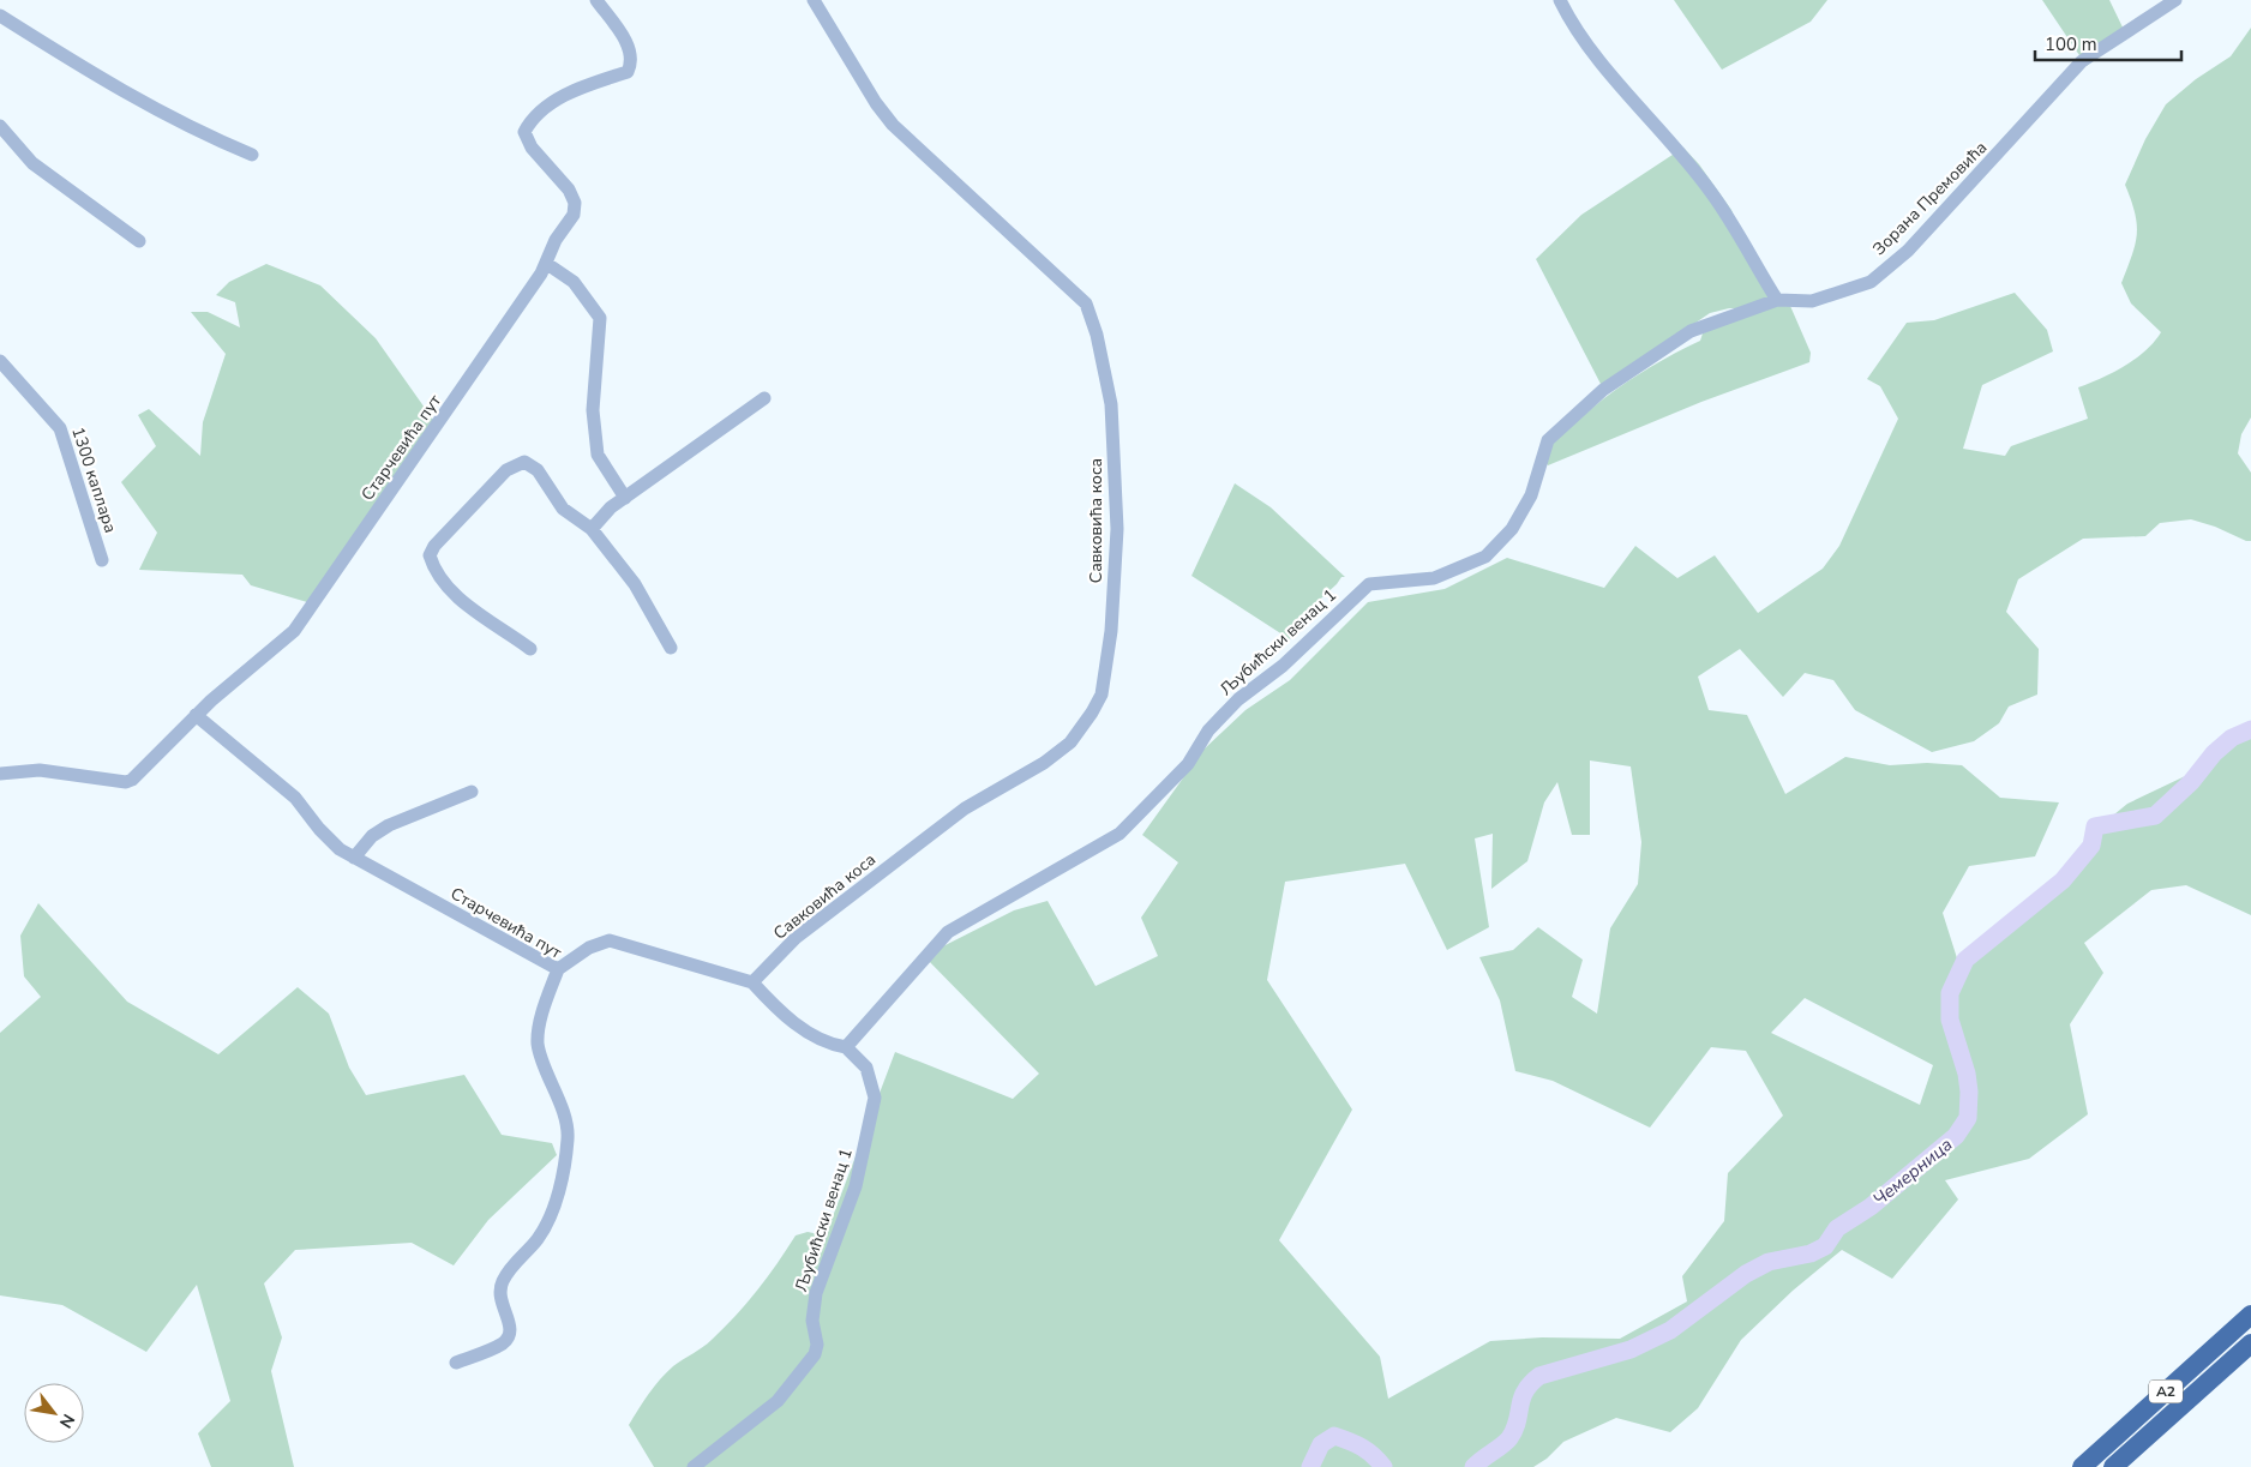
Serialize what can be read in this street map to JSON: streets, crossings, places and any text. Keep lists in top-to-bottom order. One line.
{"streets":{"highway":["A2"],"street":["Зорана Премовића","Старчевића пут","1300 каплара","Савковића коса","Љубићски венац 1"]},"crossings":[["Зорана Премовића","Љубићски венац 1"],["Савковића коса","Љубићски венац 1"]],"water":["Чемерница"],"scale_bar":"100 m","north":"bottom right"}
